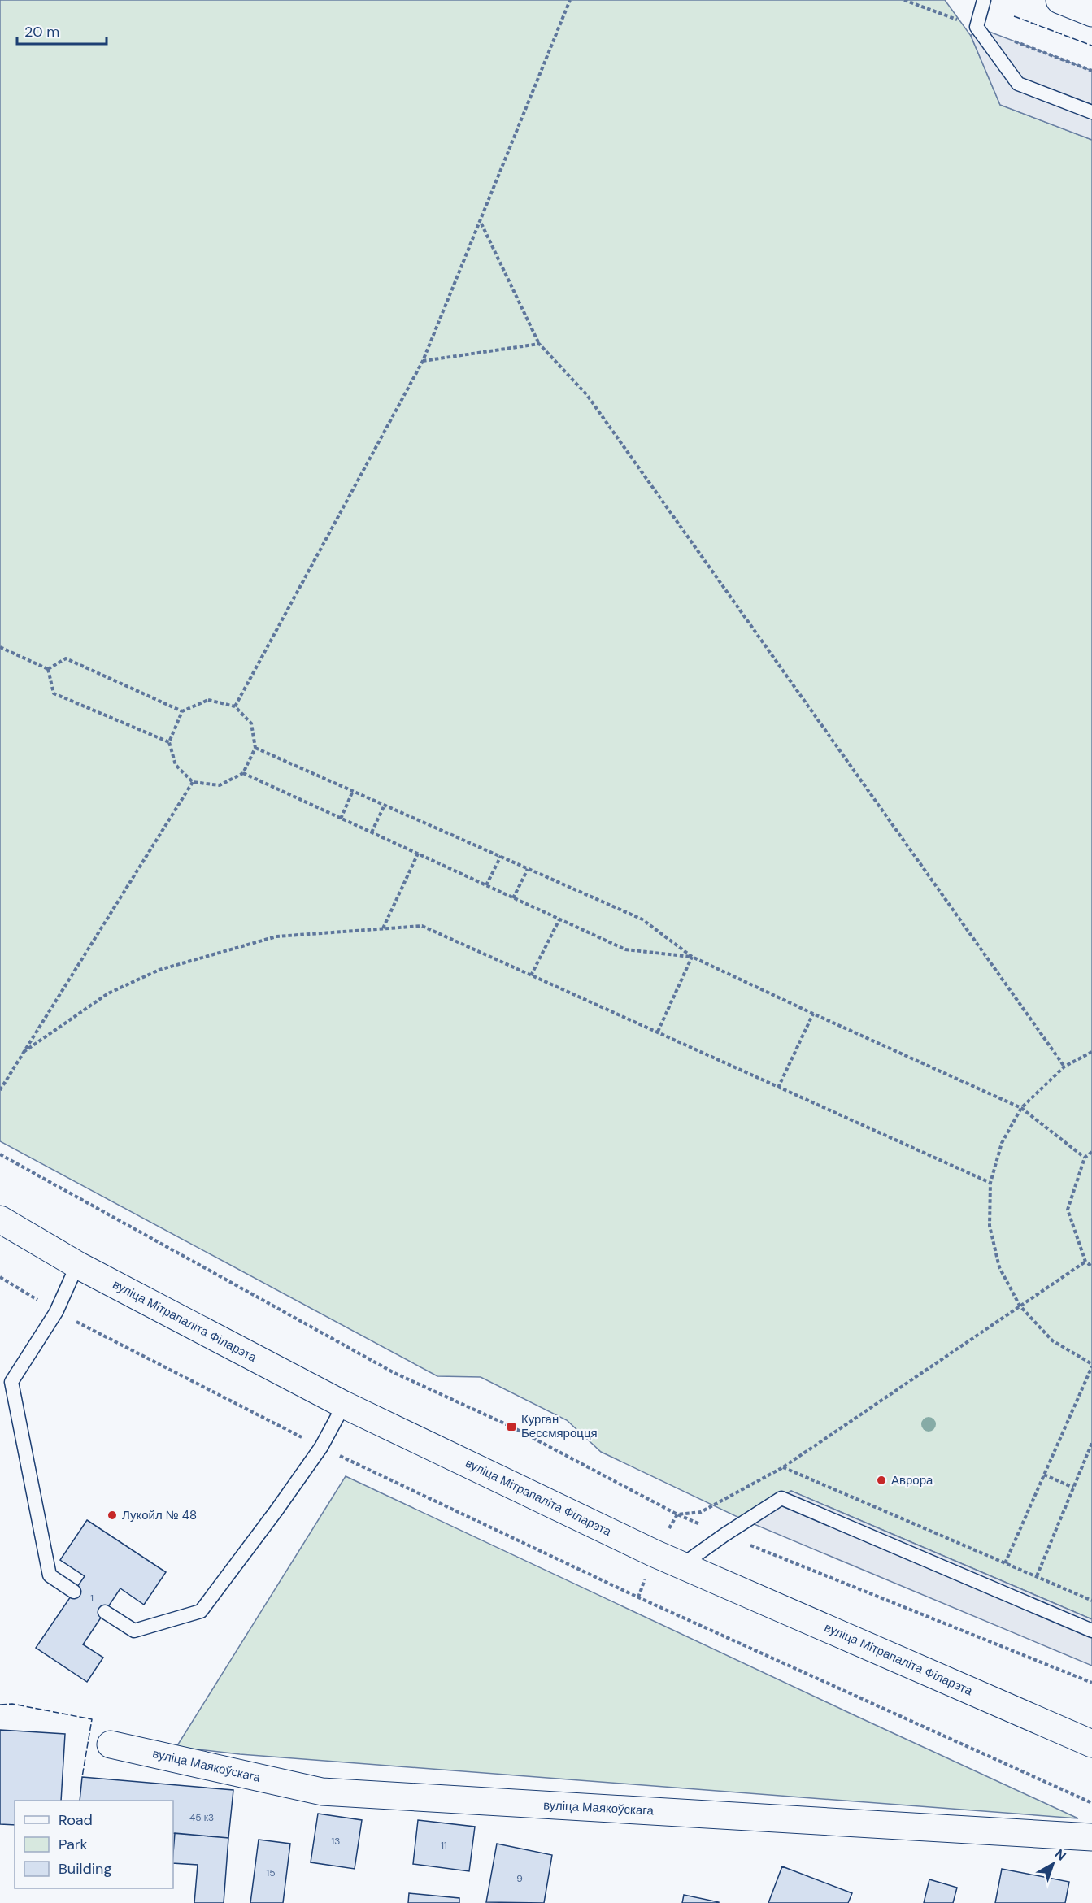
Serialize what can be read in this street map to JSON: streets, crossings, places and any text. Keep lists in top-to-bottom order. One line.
{"streets":{"main road":["вуліца Мітрапаліта Філарэта","вуліца Маякоўскага"]},"places":{"transit":["Курган Бессмяроцця"],"other":["Аврора","Лукойл № 48"]},"house_numbers":["1","45 к3","13","11","15","9"],"legend":["Road","Park","Building"],"scale_bar":"20 m","north":"top right"}
